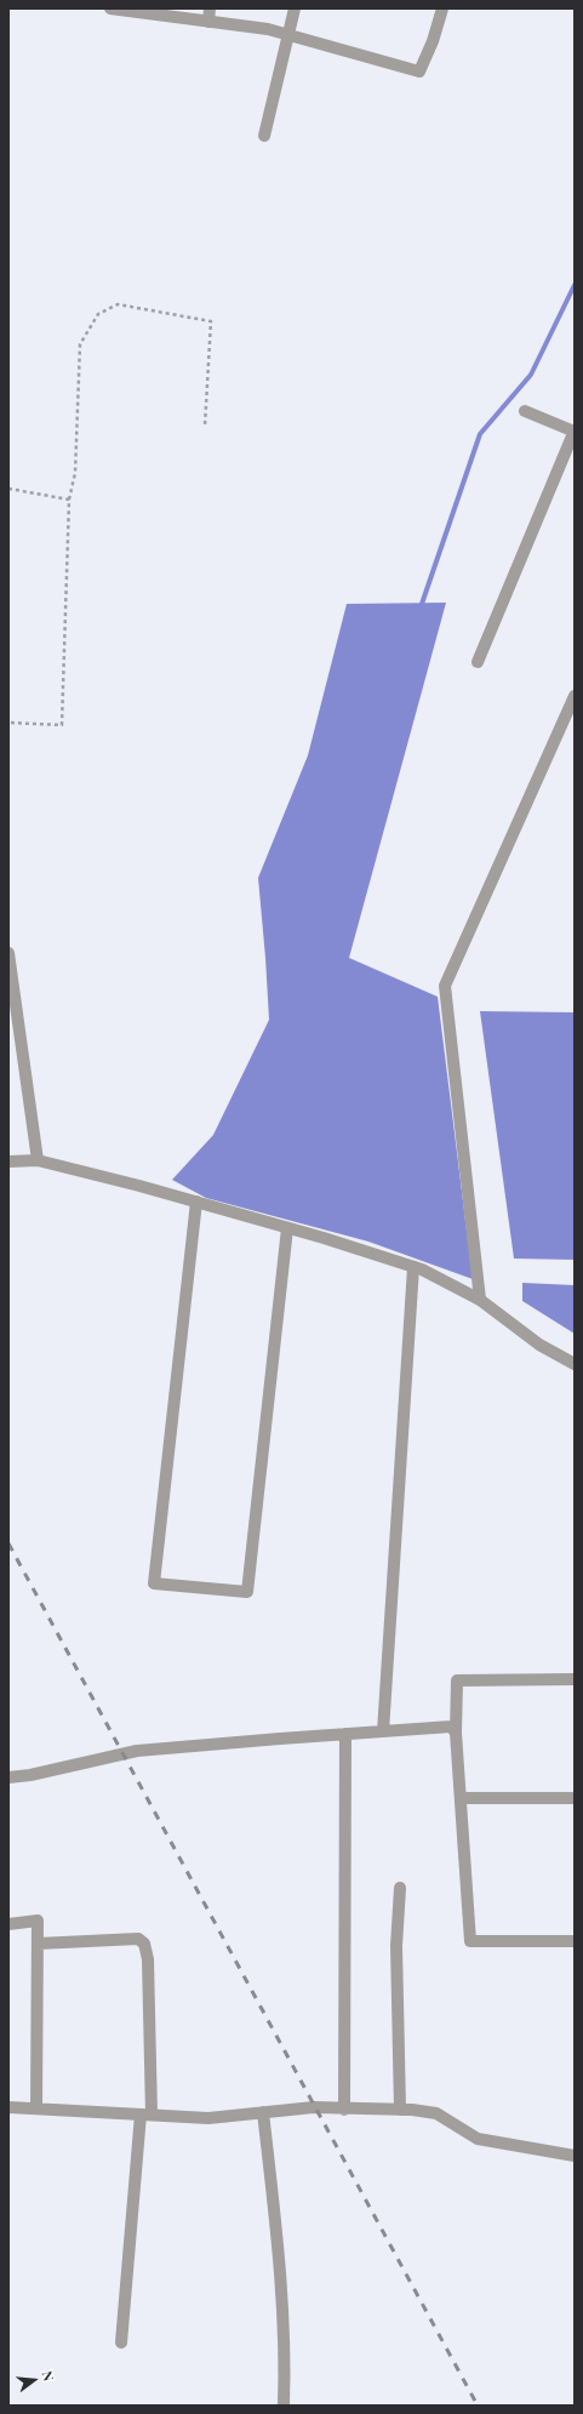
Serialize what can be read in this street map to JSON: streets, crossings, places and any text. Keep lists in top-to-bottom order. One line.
{"north":"right"}
